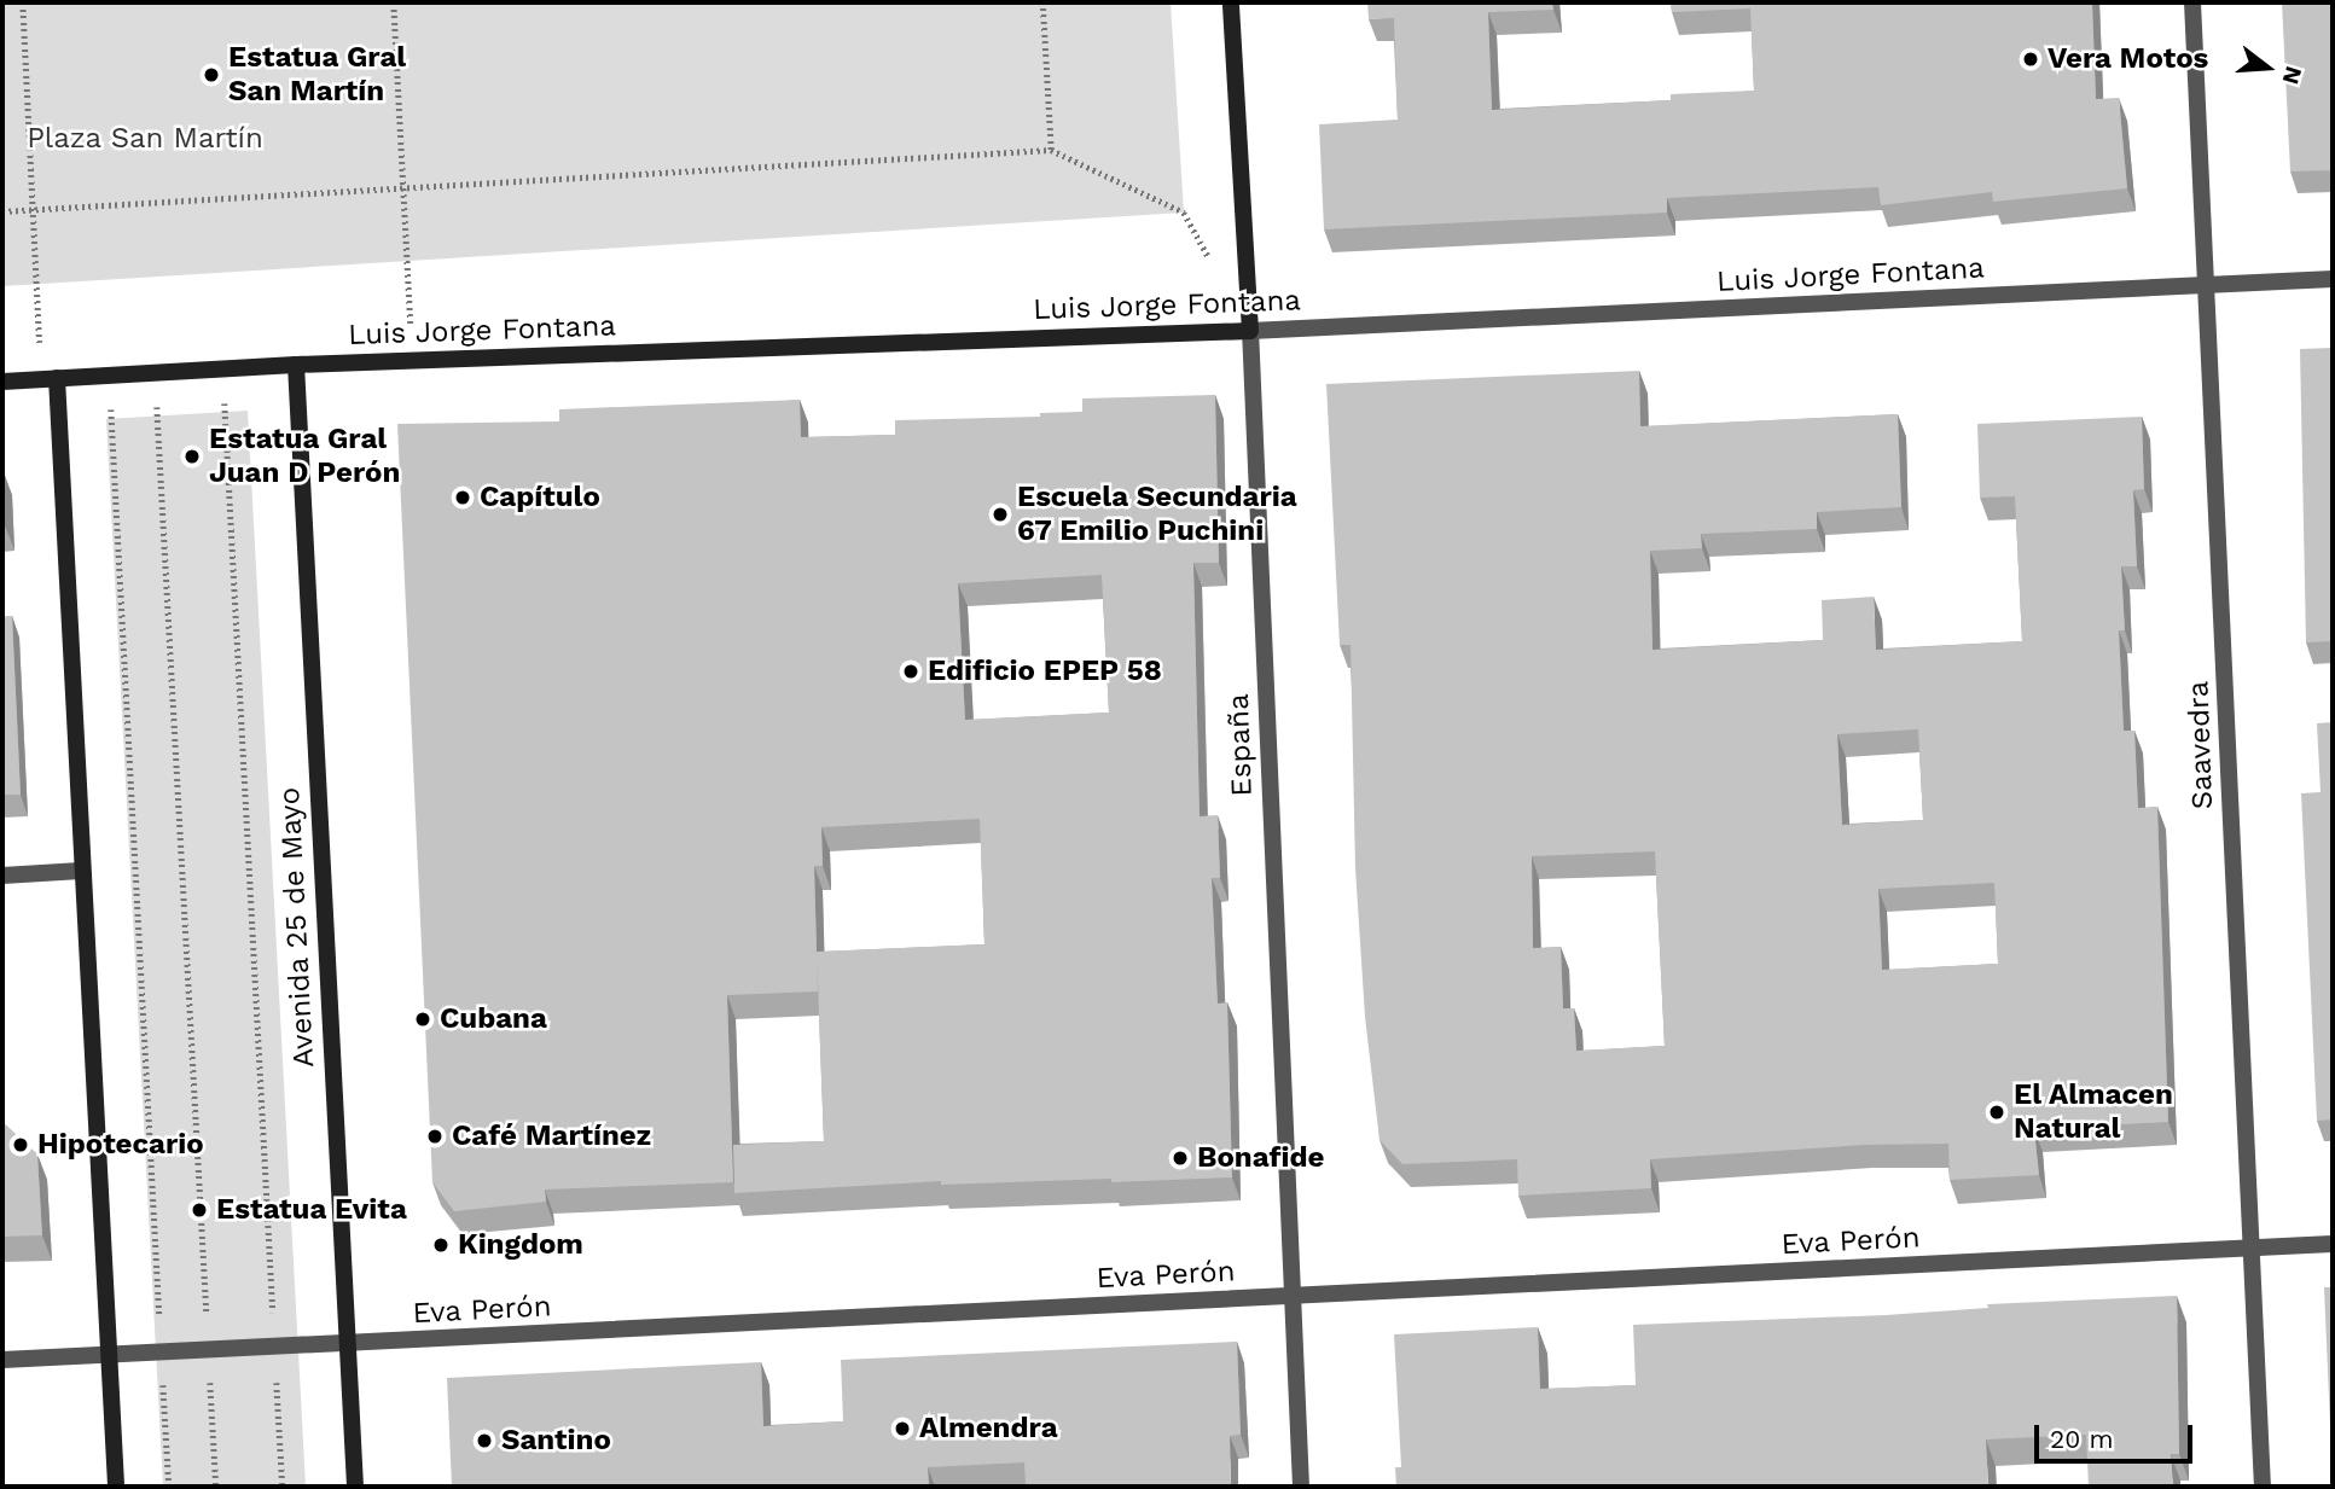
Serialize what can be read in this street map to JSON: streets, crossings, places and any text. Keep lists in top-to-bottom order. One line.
{"streets":{"main road":["Luis Jorge Fontana","España","Avenida 25 de Mayo"],"street":["Saavedra","Eva Perón"]},"crossings":[["Luis Jorge Fontana","España"],["Luis Jorge Fontana","Saavedra"],["Luis Jorge Fontana","Avenida 25 de Mayo"],["España","Eva Perón"],["Saavedra","Eva Perón"],["Avenida 25 de Mayo","Eva Perón"]],"parks":["Plaza San Martín"],"places":["Vera Motos","Estatua Gral San Martín","Estatua Gral Juan D Perón","Capítulo","Escuela Secundaria 67 Emilio Puchini","Edificio EPEP 58","Cubana","El Almacen Natural","Café Martínez","Hipotecario","Bonafide","Estatua Evita","Kingdom","Almendra","Santino"],"scale_bar":"20 m","north":"right"}
